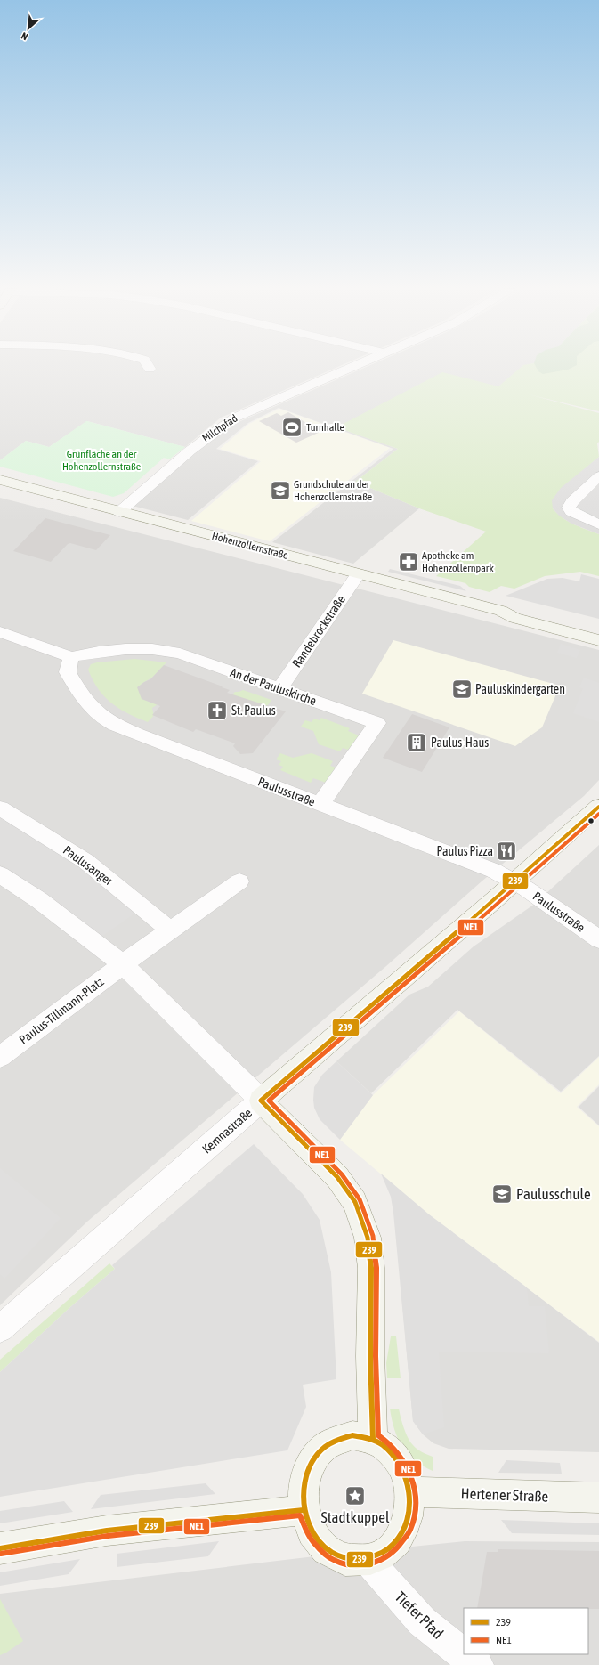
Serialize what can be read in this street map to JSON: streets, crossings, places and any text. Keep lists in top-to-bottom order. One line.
{"streets":{"main road":["Hohenzollernstraße","Kemnastraße","Hertener Straße"],"street":["Milchpfad","Randebrockstraße","An der Pauluskirche","Paulusstraße","Paulusanger","Paulus-Tillmann-Platz","Tiefer Pfad"]},"crossings":[["Milchpfad","Hohenzollernstraße"],["Hohenzollernstraße","Randebrockstraße"],["Randebrockstraße","An der Pauluskirche"],["An der Pauluskirche","Paulusstraße"],["Paulusstraße","Kemnastraße"],["Hertener Straße","Tiefer Pfad"]],"parks":["Grünfläche an der Hohenzollernstraße"],"places":{"sports":["Turnhalle"],"school or university":["Grundschule an der Hohenzollernstraße","Pauluskindergarten","Paulusschule"],"pharmacy":["Apotheke am Hohenzollernpark"],"church":["St. Paulus"],"building":["Paulus-Haus"],"restaurant":["Paulus Pizza"],"place":["Stadtkuppel"]},"lines":["transit line 239","transit line NE1"],"legend":["239","NE1"],"north":"bottom left"}
